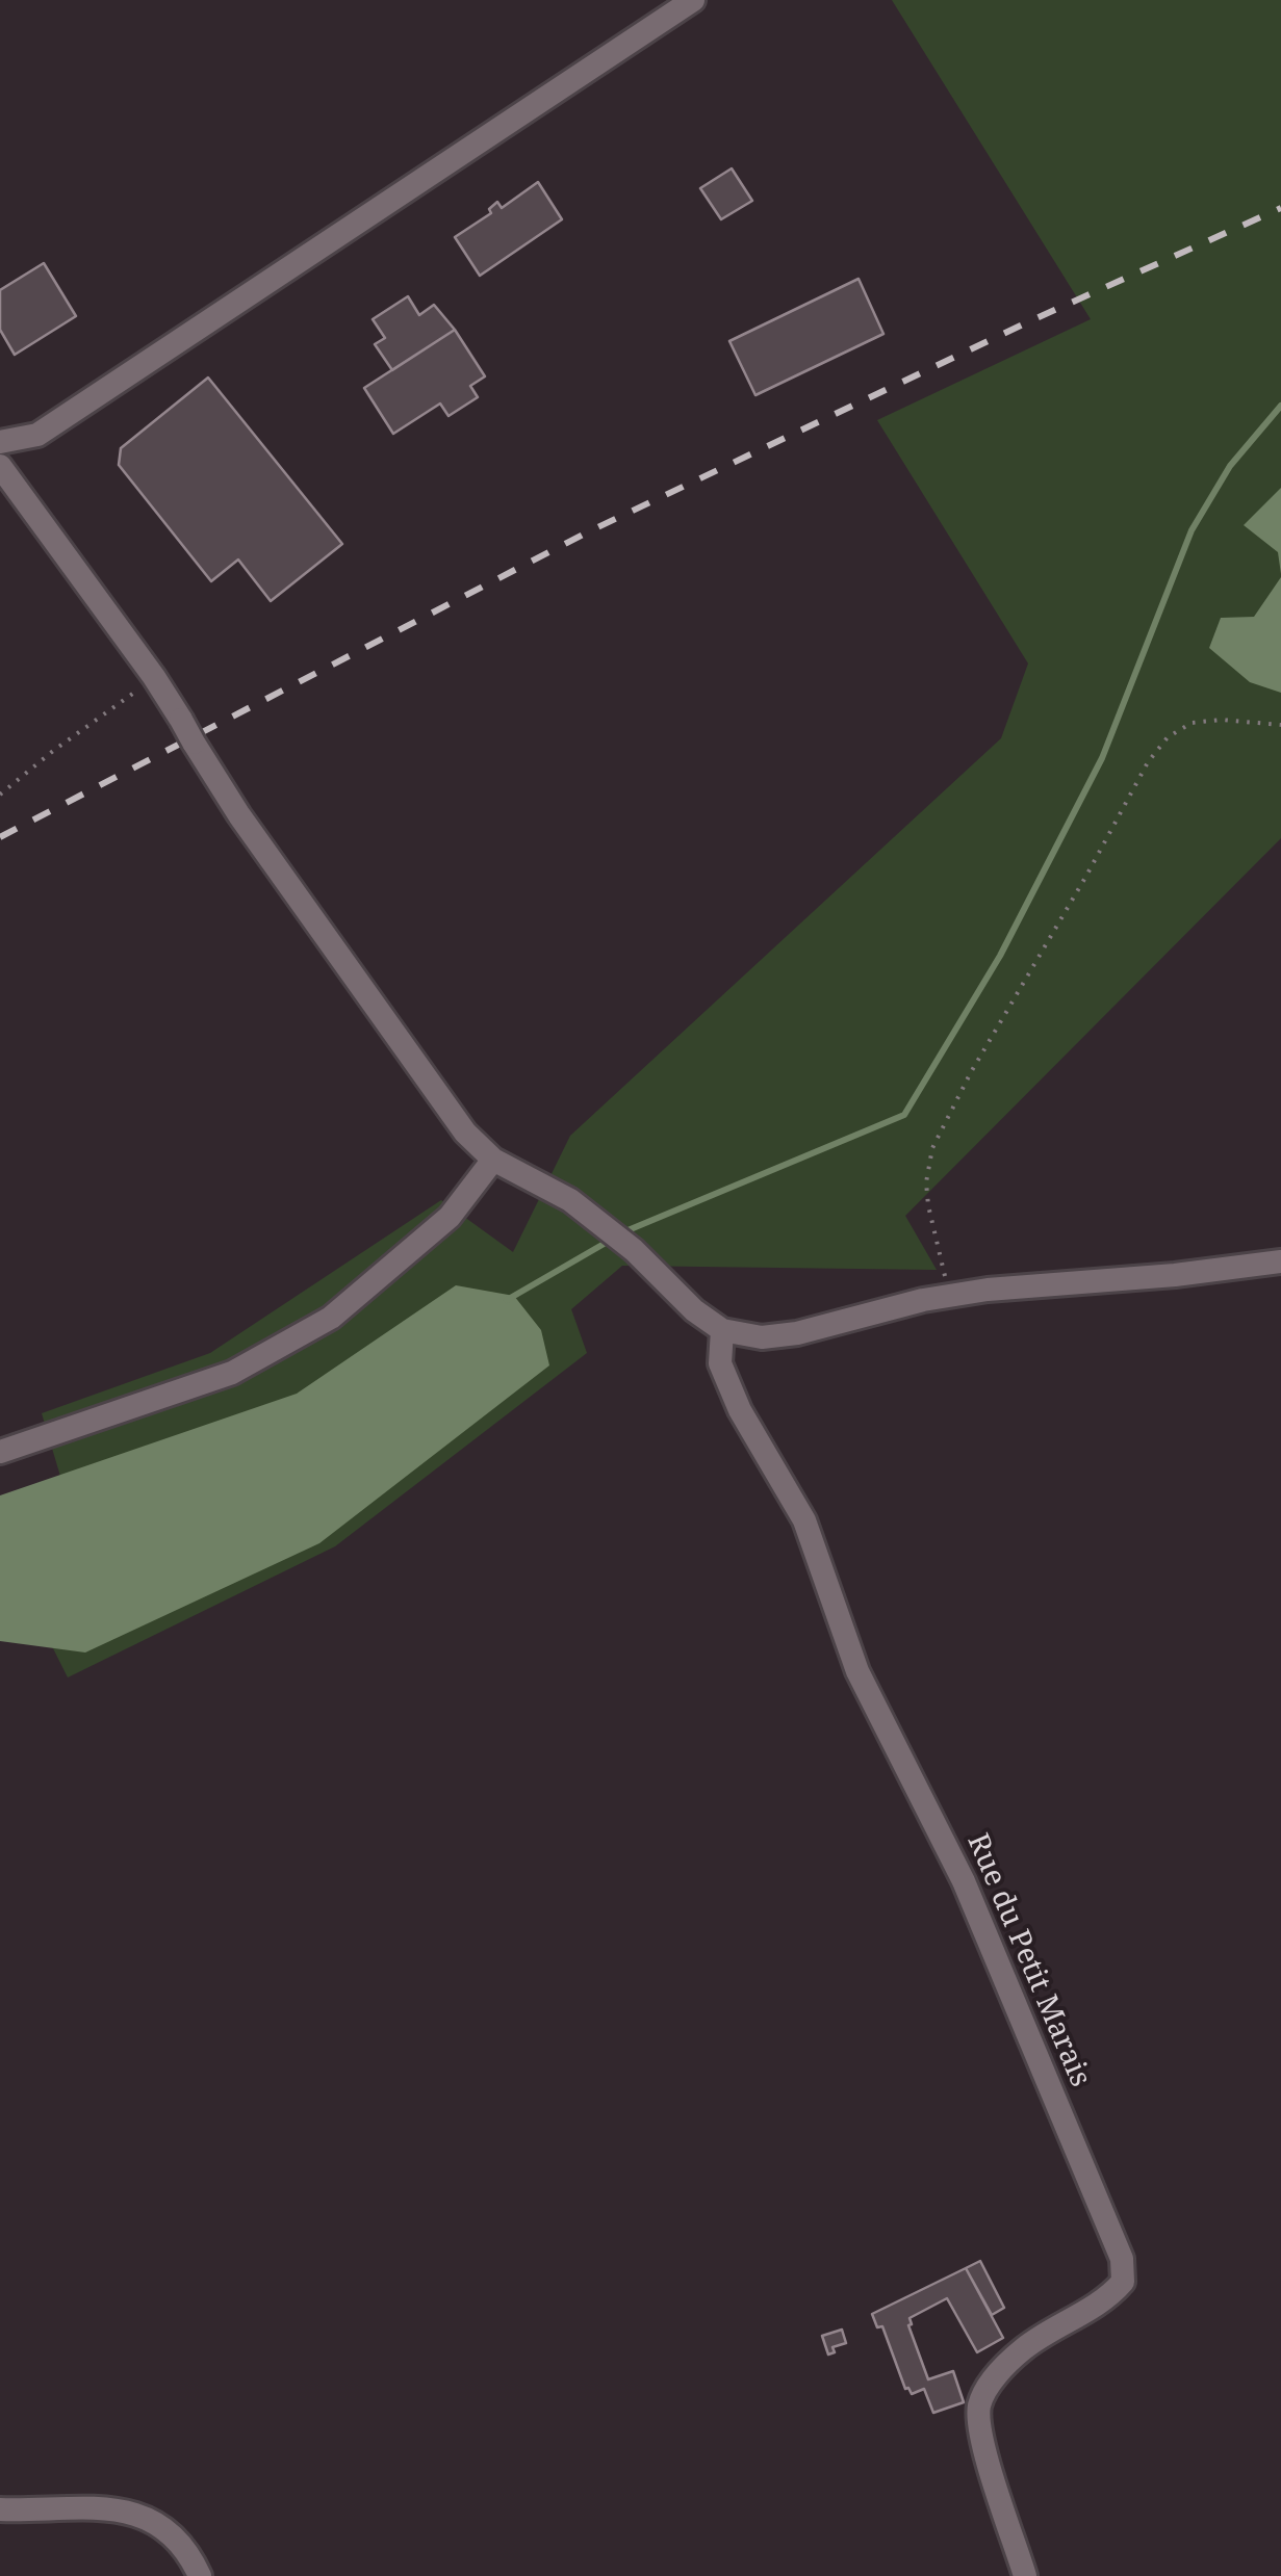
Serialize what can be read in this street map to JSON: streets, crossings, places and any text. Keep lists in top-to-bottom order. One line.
{"streets":{"street":["Rue du Petit Marais"]}}
